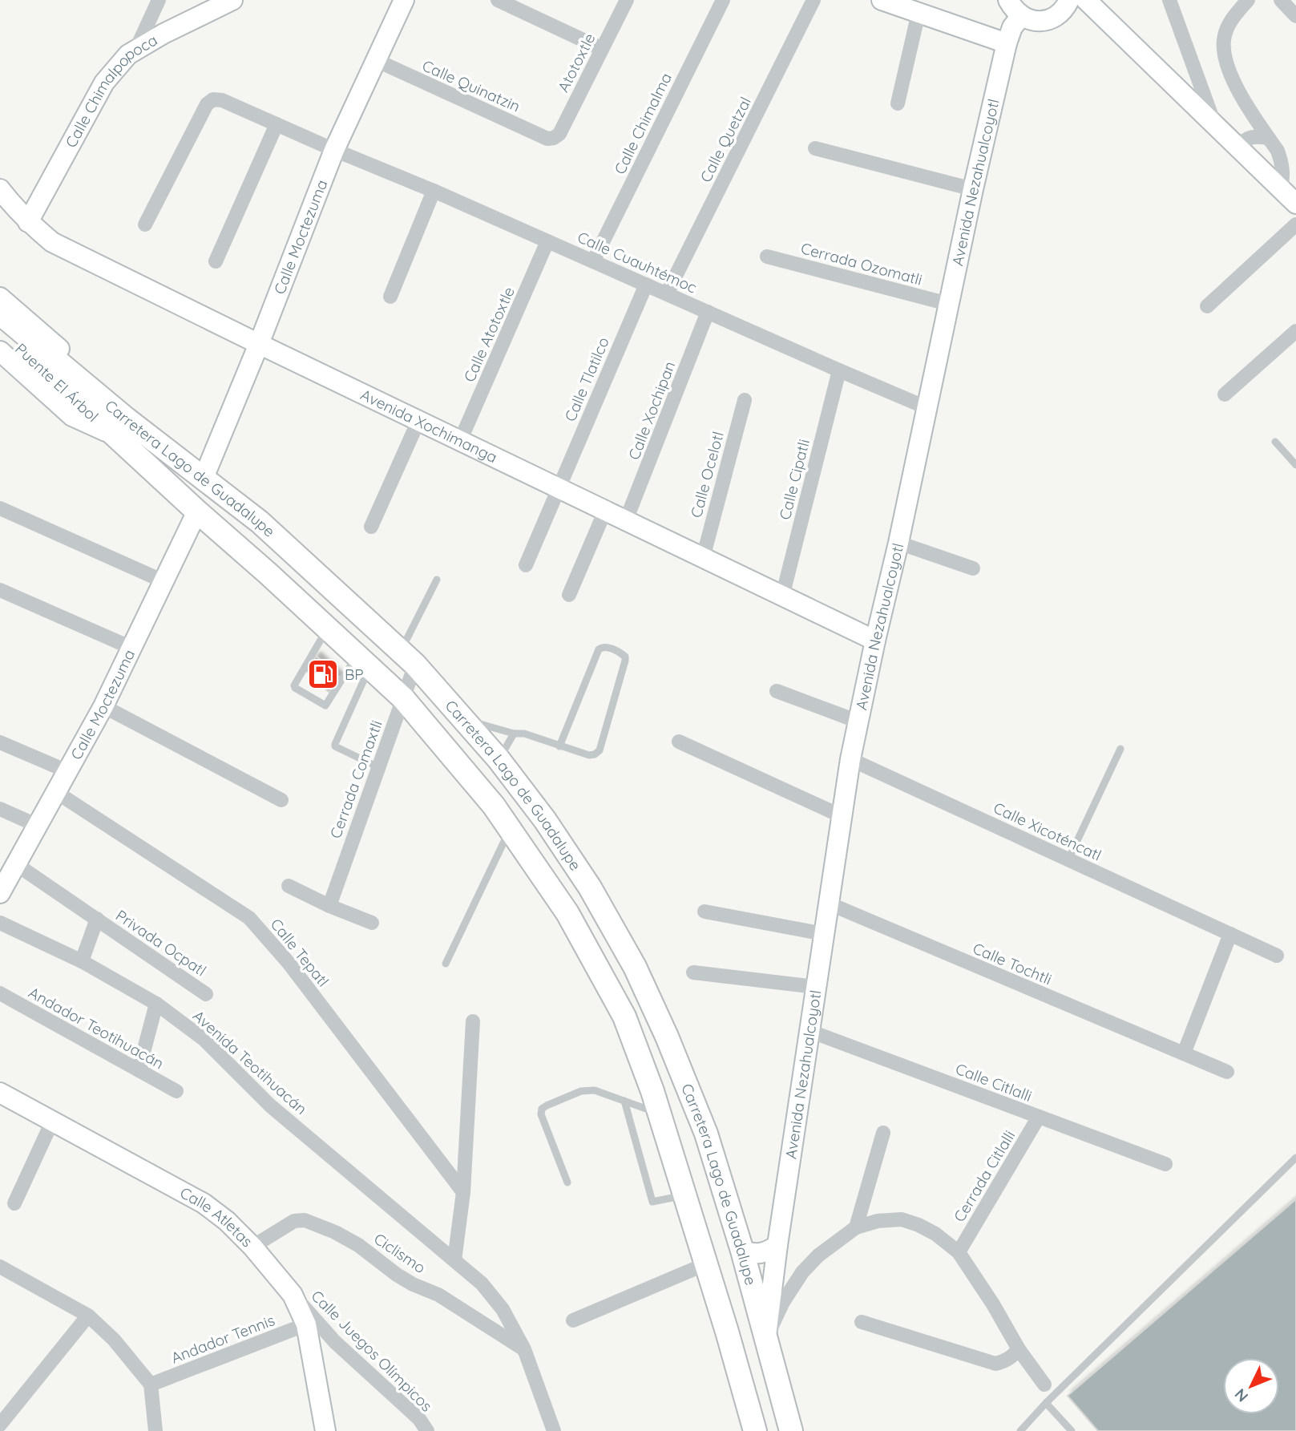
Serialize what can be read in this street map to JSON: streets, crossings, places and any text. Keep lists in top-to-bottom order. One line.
{"streets":{"main road":["Puente El Árbol","Carretera Lago de Guadalupe"],"street":["Atotoxtle","Calle Quinatzin","Calle Chimalpopoca","Calle Chimalma","Calle Quetzal","Avenida Nezahualcoyotl","Calle Moctezuma","Calle Cuauhtémoc","Cerrada Ozomatli","Calle Atotoxtle","Calle Tlatilco","Calle Xochipan","Avenida Xochimanga","Calle Ocelotl","Calle Cipatli","Cerrada Comaxtli","Calle Xicoténcatl","Privada Ocpatl","Calle Tepatl","Calle Tochtli","Andador Teotihuacán","Avenida Teotihuacán","Calle Citlalli","Cerrada Citlalli","Calle Atletas","Ciclismo","Andador Tennis","Calle Juegos Olímpicos"]},"crossings":[["Atotoxtle","Calle Quinatzin"],["Calle Quinatzin","Calle Moctezuma"],["Calle Chimalpopoca","Avenida Xochimanga"],["Calle Chimalma","Calle Cuauhtémoc"],["Calle Quetzal","Calle Cuauhtémoc"],["Avenida Nezahualcoyotl","Calle Cuauhtémoc"],["Avenida Nezahualcoyotl","Cerrada Ozomatli"],["Avenida Nezahualcoyotl","Avenida Xochimanga"],["Avenida Nezahualcoyotl","Carretera Lago de Guadalupe"],["Avenida Nezahualcoyotl","Calle Xicoténcatl"],["Avenida Nezahualcoyotl","Calle Tochtli"],["Avenida Nezahualcoyotl","Calle Citlalli"],["Calle Moctezuma","Calle Cuauhtémoc"],["Calle Moctezuma","Avenida Xochimanga"],["Calle Moctezuma","Carretera Lago de Guadalupe"],["Calle Moctezuma","Privada Ocpatl"],["Calle Moctezuma","Calle Tepatl"],["Calle Cuauhtémoc","Calle Atotoxtle"],["Calle Cuauhtémoc","Calle Tlatilco"],["Calle Cuauhtémoc","Calle Xochipan"],["Calle Cuauhtémoc","Calle Cipatli"],["Calle Atotoxtle","Avenida Xochimanga"],["Calle Tlatilco","Avenida Xochimanga"],["Puente El Árbol","Carretera Lago de Guadalupe"],["Calle Xochipan","Avenida Xochimanga"],["Avenida Xochimanga","Calle Ocelotl"],["Avenida Xochimanga","Calle Cipatli"],["Carretera Lago de Guadalupe","Cerrada Comaxtli"],["Privada Ocpatl","Avenida Teotihuacán"],["Avenida Teotihuacán","Ciclismo"],["Calle Citlalli","Cerrada Citlalli"],["Calle Atletas","Ciclismo"],["Calle Atletas","Andador Tennis"],["Calle Atletas","Calle Juegos Olímpicos"]],"places":{"fuel station":["BP"]},"north":"bottom left"}
